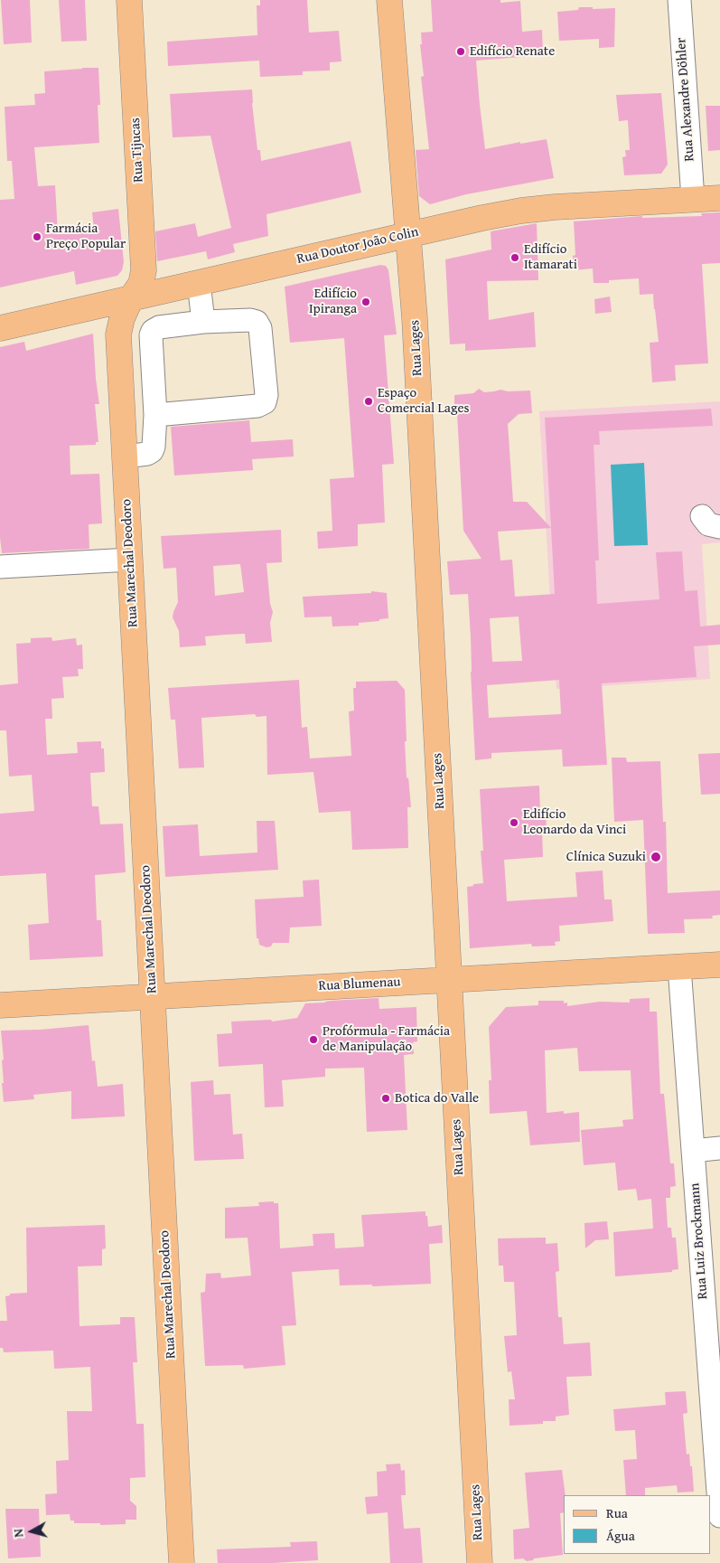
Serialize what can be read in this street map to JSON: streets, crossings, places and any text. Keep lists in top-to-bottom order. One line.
{"streets":{"main road":["Rua Tijucas","Rua Doutor João Colin","Rua Lages","Rua Marechal Deodoro","Rua Blumenau"],"street":["Rua Alexandre Döhler","Rua Luiz Brockmann"]},"crossings":[["Rua Alexandre Döhler","Rua Doutor João Colin"],["Rua Tijucas","Rua Doutor João Colin"],["Rua Tijucas","Rua Marechal Deodoro"],["Rua Doutor João Colin","Rua Lages"],["Rua Doutor João Colin","Rua Marechal Deodoro"],["Rua Lages","Rua Blumenau"],["Rua Marechal Deodoro","Rua Blumenau"],["Rua Blumenau","Rua Luiz Brockmann"]],"places":["Edifício Renate","Farmácia Preço Popular","Edifício Itamarati","Edifício Ipiranga","Espaço Comercial Lages","Edifício Leonardo da Vinci","Clínica Suzuki","Profórmula - Farmácia de Manipulação","Botica do Valle"],"legend":["Rua","Água"],"north":"left"}
